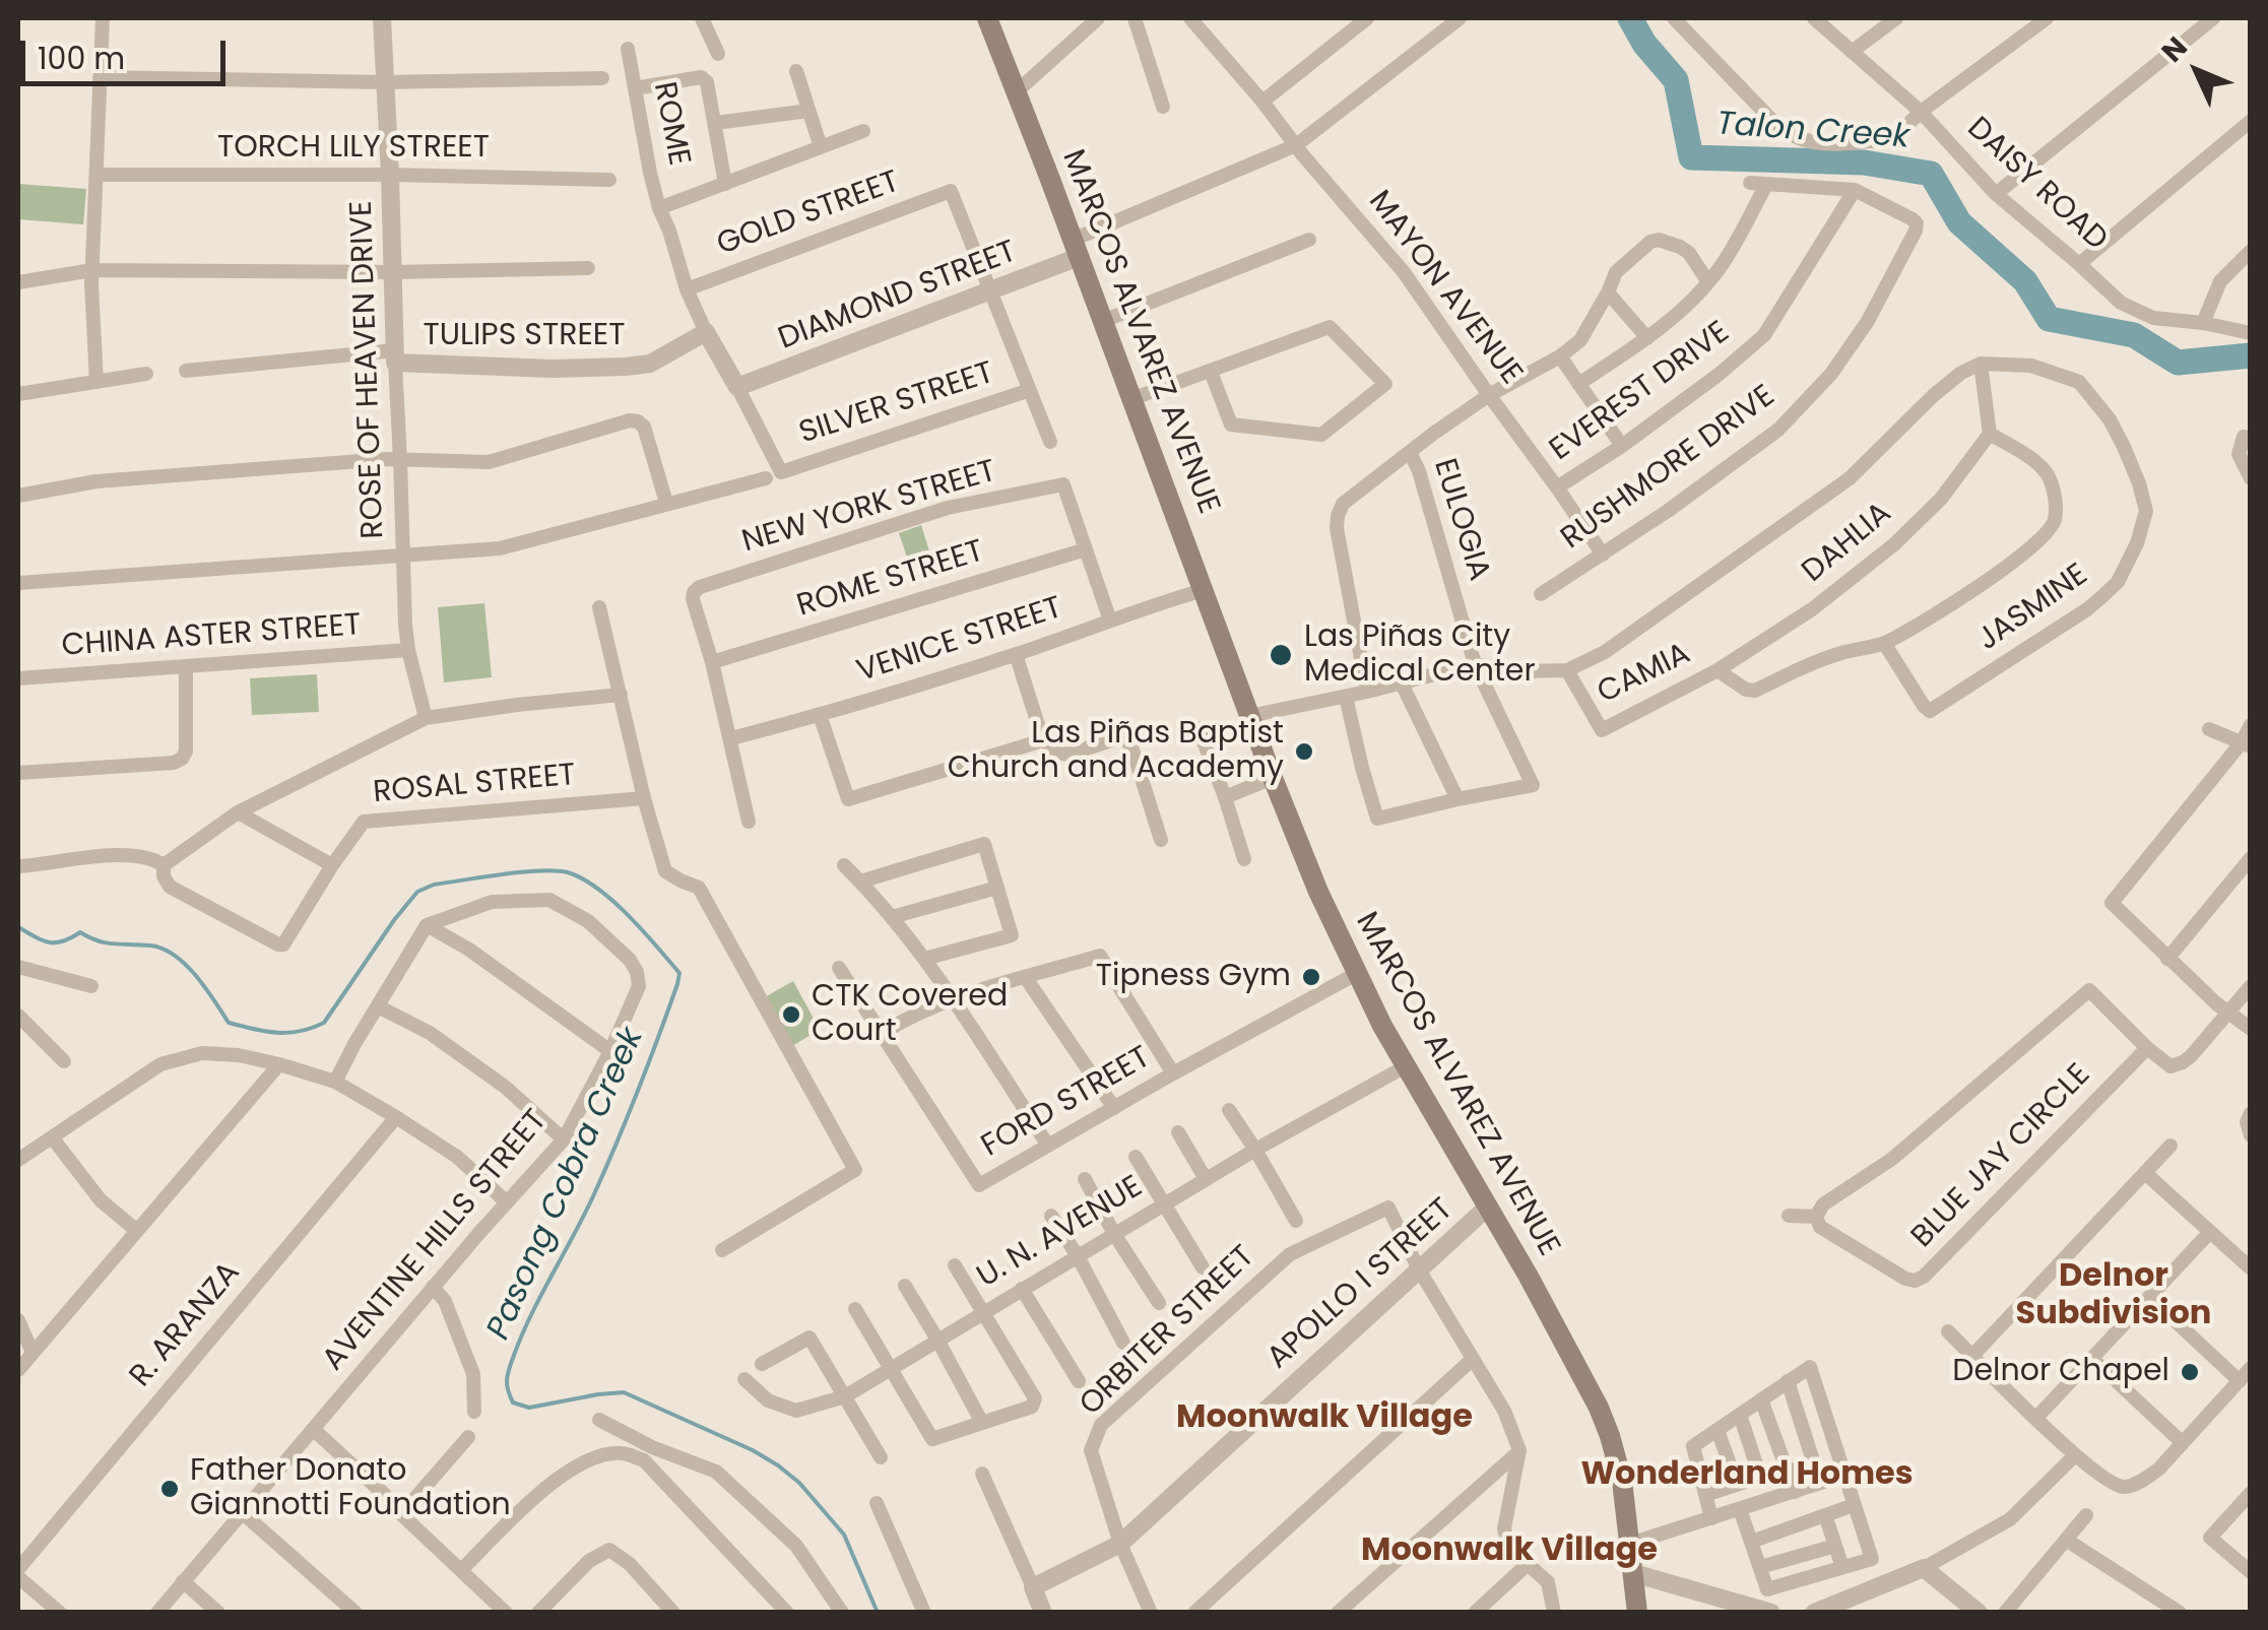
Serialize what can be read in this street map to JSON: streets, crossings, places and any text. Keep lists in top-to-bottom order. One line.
{"streets":{"main road":["MARCOS ALVAREZ AVENUE"],"street":["ROME","TORCH LILY STREET","DAISY ROAD","GOLD STREET","MAYON AVENUE","DIAMOND STREET","TULIPS STREET","ROSE OF HEAVEN DRIVE","EVEREST DRIVE","SILVER STREET","RUSHMORE DRIVE","NEW YORK STREET","EULOGIA","DAHLIA","ROME STREET","JASMINE","CHINA ASTER STREET","VENICE STREET","CAMIA","ROSAL STREET","FORD STREET","BLUE JAY CIRCLE","U. N. AVENUE","AVENTINE HILLS STREET","APOLLO I STREET","R. ARANZA","ORBITER STREET"]},"crossings":[["ROME","GOLD STREET"],["ROME","TULIPS STREET"],["TORCH LILY STREET","ROSE OF HEAVEN DRIVE"],["GOLD STREET","DIAMOND STREET"],["MAYON AVENUE","EVEREST DRIVE"],["MAYON AVENUE","RUSHMORE DRIVE"],["MAYON AVENUE","EULOGIA"],["DIAMOND STREET","MARCOS ALVAREZ AVENUE"],["MARCOS ALVAREZ AVENUE","VENICE STREET"],["MARCOS ALVAREZ AVENUE","FORD STREET"],["MARCOS ALVAREZ AVENUE","U. N. AVENUE"],["MARCOS ALVAREZ AVENUE","APOLLO I STREET"],["TULIPS STREET","ROSE OF HEAVEN DRIVE"],["ROSE OF HEAVEN DRIVE","SILVER STREET"],["ROSE OF HEAVEN DRIVE","CHINA ASTER STREET"],["EVEREST DRIVE","RUSHMORE DRIVE"],["NEW YORK STREET","ROME STREET"],["DAHLIA","CAMIA"],["APOLLO I STREET","ORBITER STREET"]],"districts":["Delnor Subdivision","Moonwalk Village","Wonderland Homes","Moonwalk Village"],"water":["Talon Creek","Pasong Cobra Creek"],"places":["Las Piñas City Medical Center","Las Piñas Baptist Church and Academy","Tipness Gym","CTK Covered Court","Delnor Chapel","Father Donato Giannotti Foundation"],"scale_bar":"100 m","north":"top left"}
